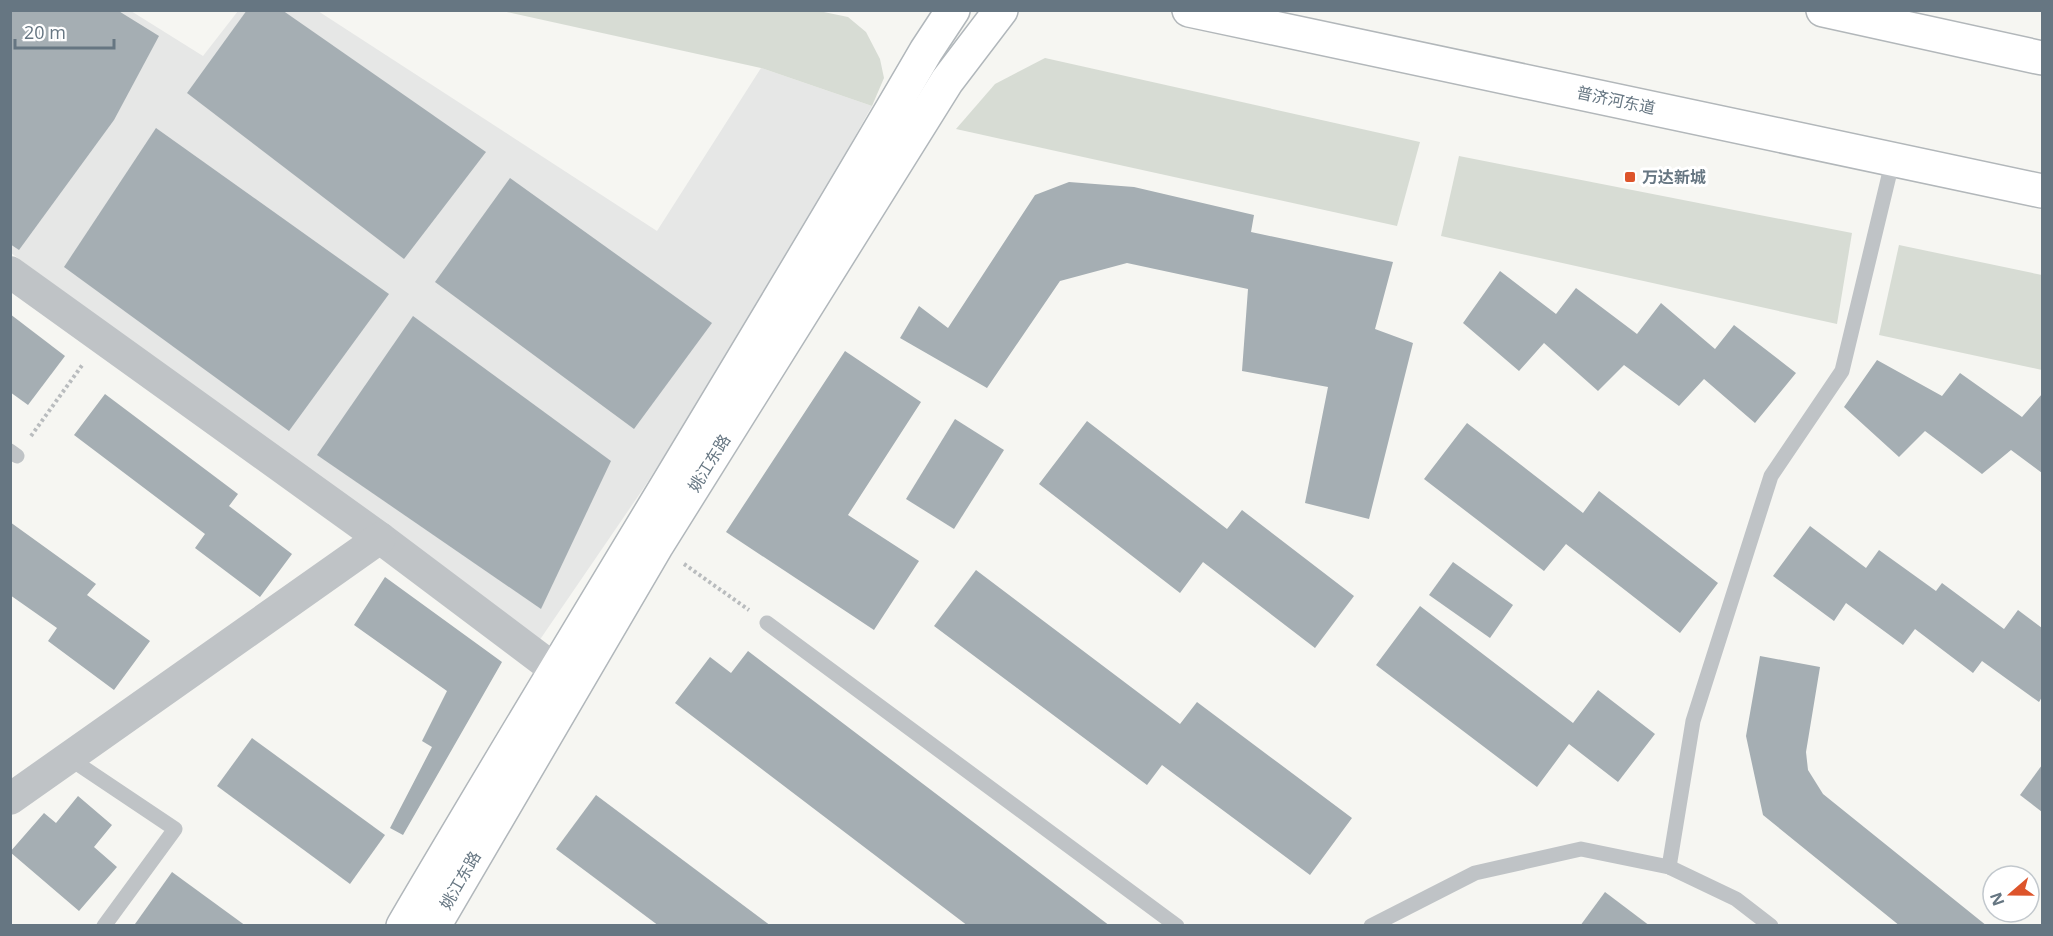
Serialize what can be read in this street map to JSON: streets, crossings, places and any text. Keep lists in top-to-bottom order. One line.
{"streets":{"street":["普济河东道","姚江东路"]},"places":{"transit":["万达新城"]},"scale_bar":"20 m","north":"left"}
